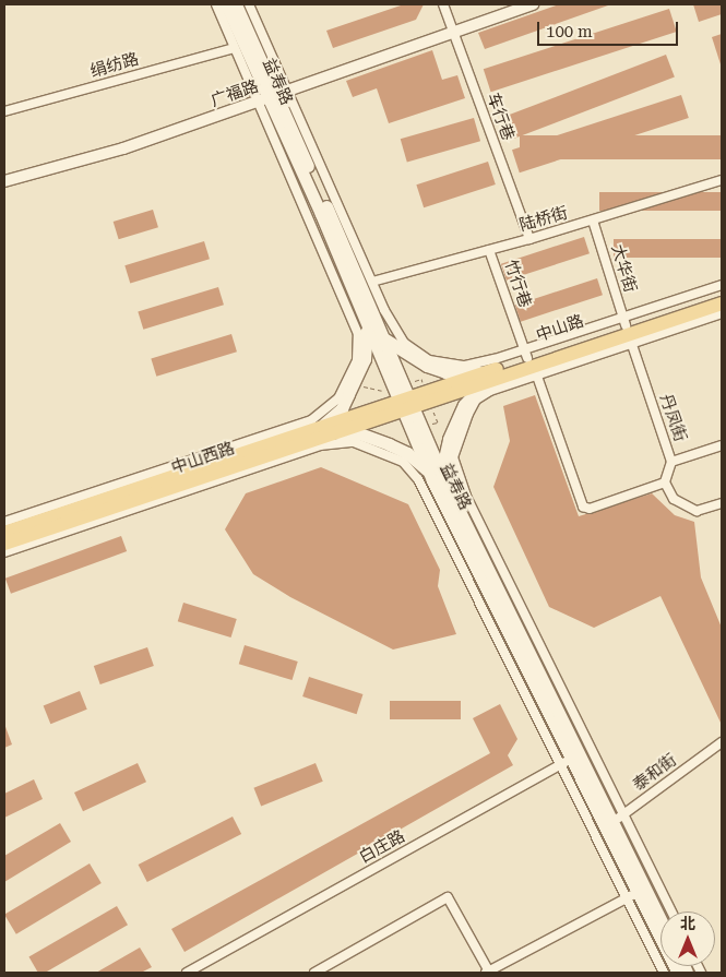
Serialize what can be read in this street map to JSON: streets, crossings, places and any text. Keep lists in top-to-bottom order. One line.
{"streets":{"main road":["益寿路","中山路","中山西路"],"street":["绢纺路","广福路","车行巷","陆桥街","大华街","竹行巷","丹凤街","泰和街","白庄路"]},"crossings":[["益寿路","广福路"],["益寿路","中山路"],["益寿路","中山西路"],["益寿路","泰和街"],["益寿路","白庄路"],["广福路","车行巷"],["车行巷","陆桥街"],["陆桥街","大华街"],["陆桥街","竹行巷"],["大华街","中山路"],["大华街","丹凤街"],["竹行巷","中山路"],["中山路","丹凤街"],["中山路","中山西路"]],"scale_bar":"100 m","north":"top"}
